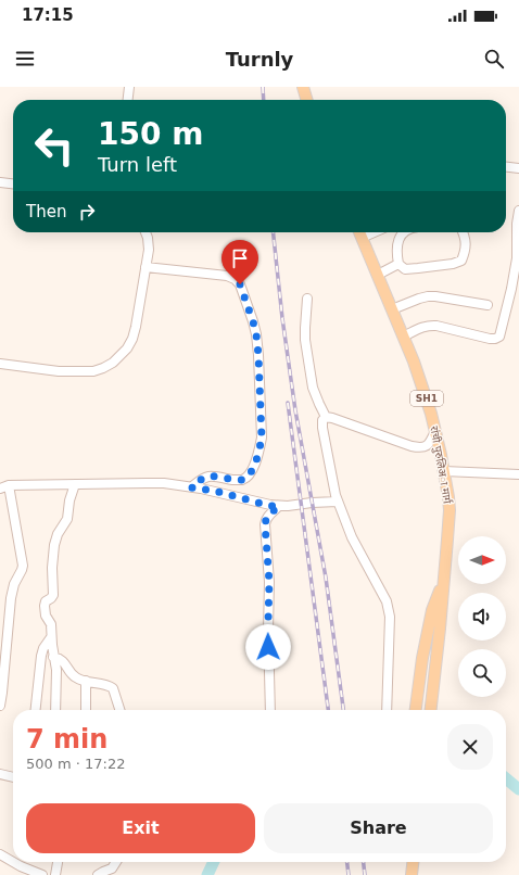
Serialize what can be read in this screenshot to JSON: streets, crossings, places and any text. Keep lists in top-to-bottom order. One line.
{"streets":{"main road":["SH1","रांची पुरुलिअा मार्ग"]},"crossings":[["SH1","रांची पुरुलिअा मार्ग"]],"north":"right","page":{"status":"17:15","header":"Turnly","turn":["150 m","Turn left"],"then":"Then","heading":["7 min","500 m · 17:22"],"buttons":["Exit","Share"]}}
